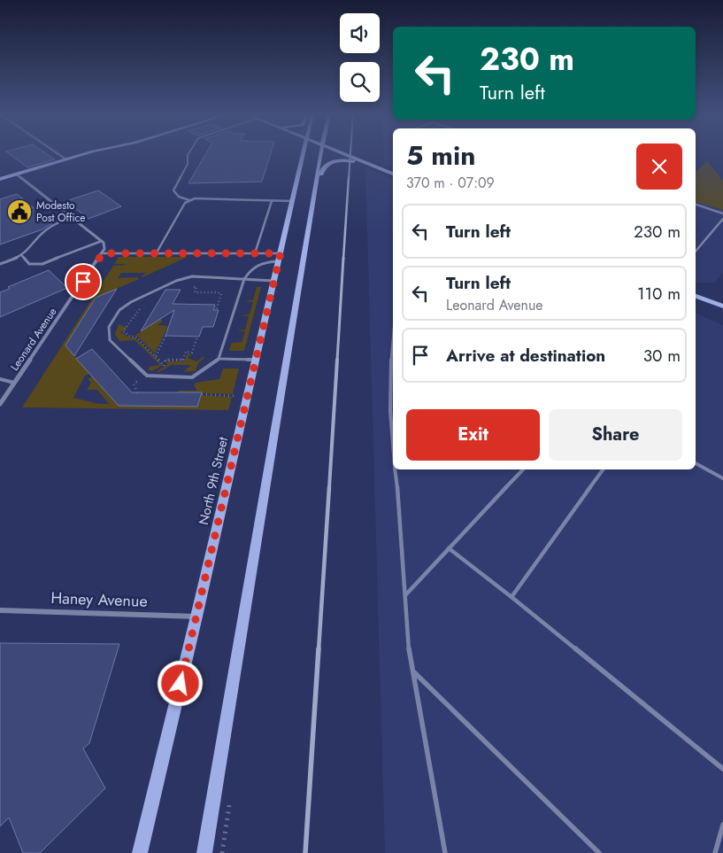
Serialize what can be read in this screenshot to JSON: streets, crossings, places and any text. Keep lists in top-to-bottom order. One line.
{"streets":{"street":["Leonard Avenue","North 9th Street","Haney Avenue"]},"crossings":[["North 9th Street","Haney Avenue"]],"places":{"public building":["Modesto Post Office"]},"page":{"turn":["230 m","Turn left"],"heading":["5 min","370 m · 07:09"],"list":[{"name":"Turn left","value":"230 m"},{"name":"Turn left","note":"Leonard Avenue","value":"110 m"},{"name":"Arrive at destination","value":"30 m"}],"buttons":["Exit","Share"]}}
